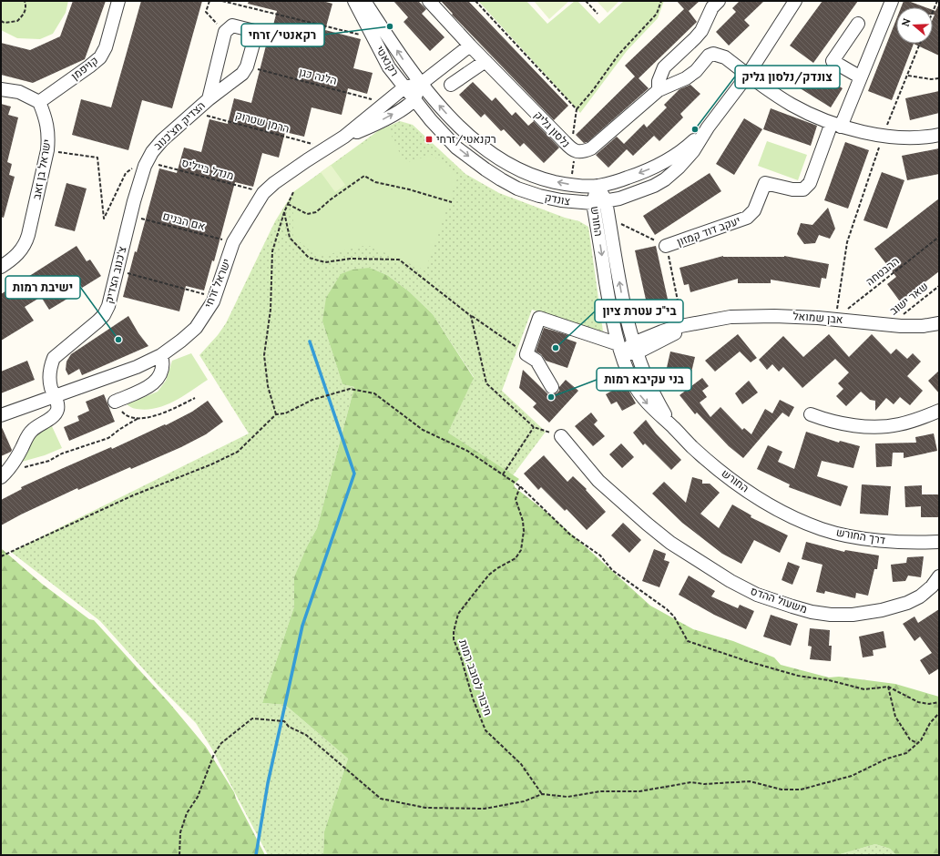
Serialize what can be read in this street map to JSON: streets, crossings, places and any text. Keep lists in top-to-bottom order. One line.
{"streets":{"street":["רקנאטי","קויפמן","הצדיק מצ'כנוב","נלסון גליק","ישראל בן זאב","צונדק","החורש","יעקב דוד קמזון","צ'כנוב הצדיק","ישראל זרחי","אבן שמואל","דרך החורש","משעול ההדס"],"path":["הלנה כגן","הרמן שטרוק","מנדל בייליס","אם הבנים","ההבטחה","שאר ישוב","חיבור לסובב רמות"]},"crossings":[["רקנאטי","צונדק"],["רקנאטי","ישראל זרחי"],["קויפמן","ישראל בן זאב"],["הלנה כגן","הצדיק מצ'כנוב"],["הלנה כגן","ישראל זרחי"],["הרמן שטרוק","הצדיק מצ'כנוב"],["הרמן שטרוק","ישראל זרחי"],["הצדיק מצ'כנוב","מנדל בייליס"],["הצדיק מצ'כנוב","אם הבנים"],["הצדיק מצ'כנוב","צ'כנוב הצדיק"],["נלסון גליק","צונדק"],["מנדל בייליס","ישראל זרחי"],["צונדק","החורש"],["צונדק","ישראל זרחי"],["אם הבנים","צ'כנוב הצדיק"],["אם הבנים","ישראל זרחי"],["החורש","אבן שמואל"],["החורש","דרך החורש"],["יעקב דוד קמזון","אבן שמואל"],["ההבטחה","אבן שמואל"],["צ'כנוב הצדיק","ישראל זרחי"],["שאר ישוב","אבן שמואל"]],"places":{"other":["רקאנטי/זרחי","צונדק/נלסון גליק","ישיבת רמות","בי\"כ עטרת ציון","בני עקיבא רמות"],"transit":["רקנאטי/זרחי"]},"north":"left"}
